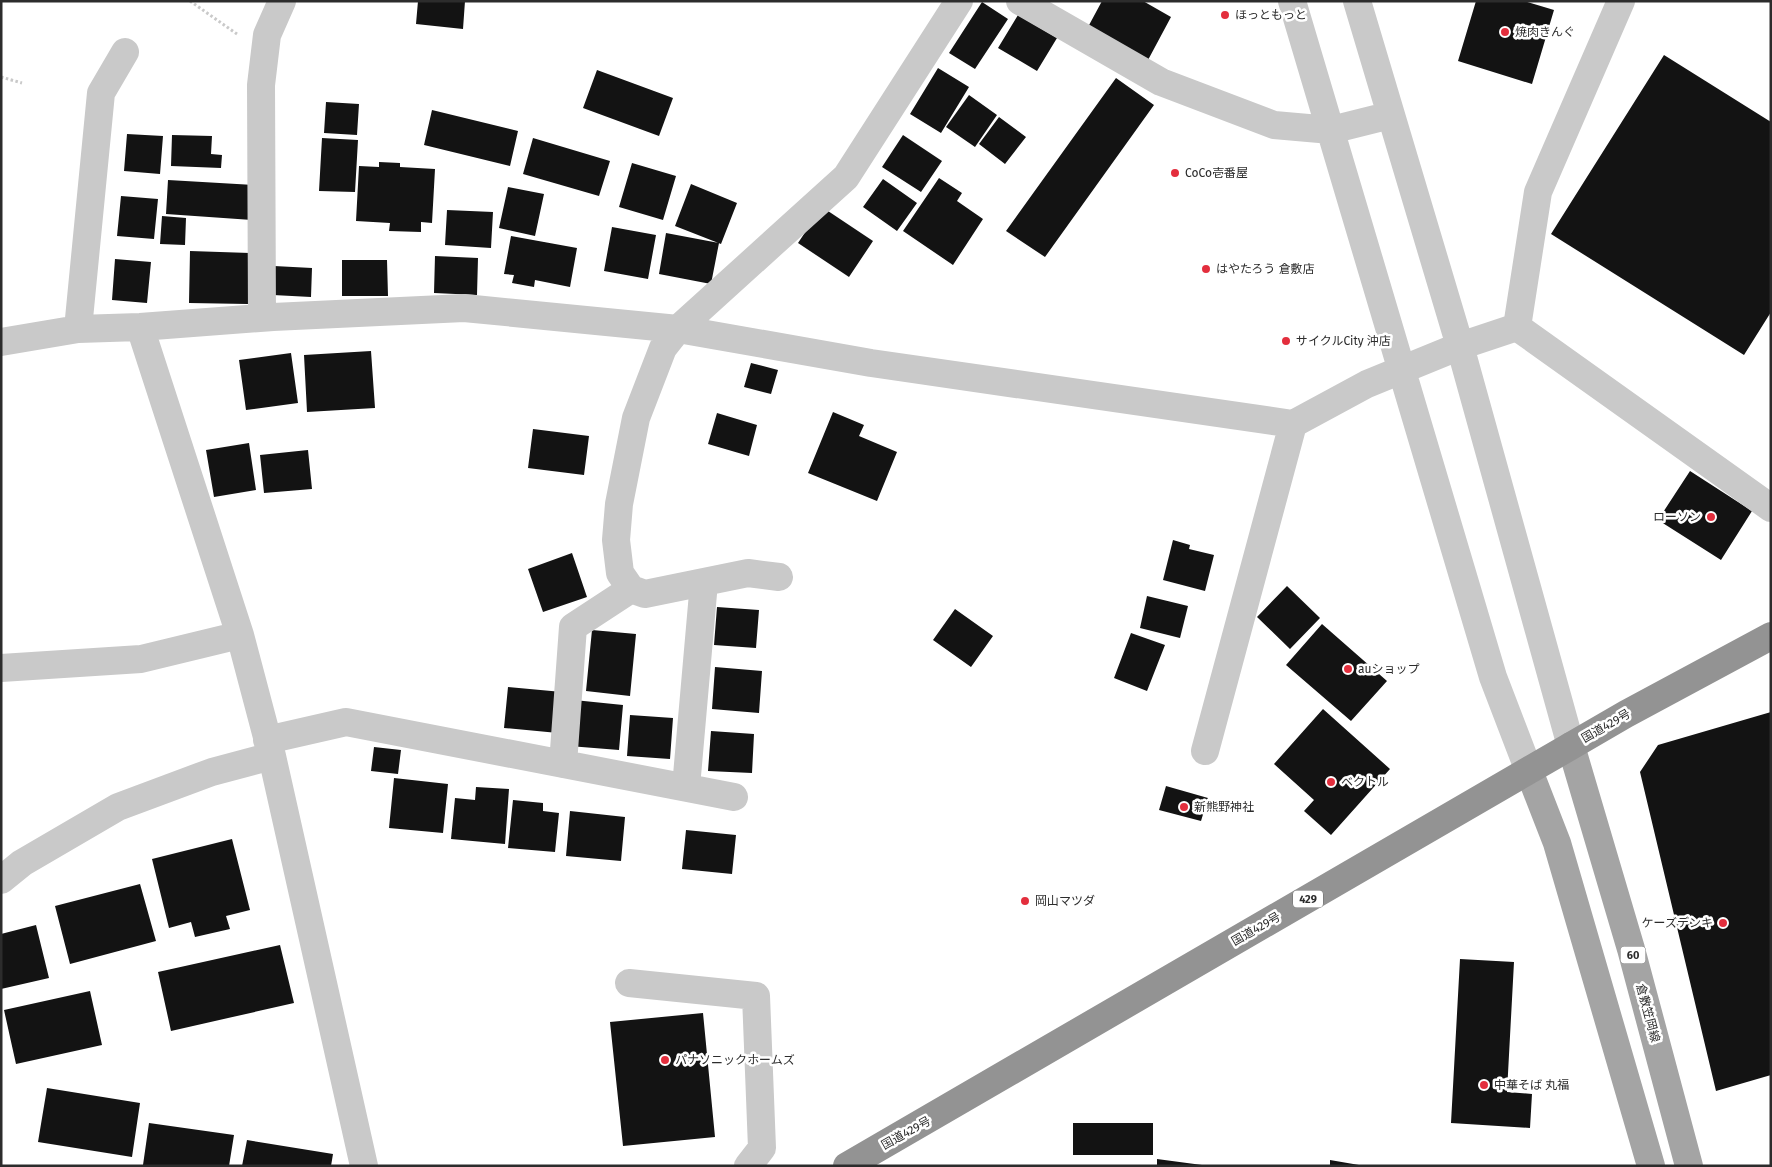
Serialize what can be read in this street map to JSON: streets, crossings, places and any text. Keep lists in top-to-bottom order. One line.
{"streets":{"highway":["国道429号","429"],"main road":["60","倉敷笠岡線"]},"crossings":[["国道429号","倉敷笠岡線"]],"places":["ほっともっと","焼肉きんぐ","CoCo壱番屋","はやたろう 倉敷店","サイクルCity 沖店","ローソン","auショップ","ベクトル","新熊野神社","岡山マツダ","ケーズデンキ","パナソニックホームズ","中華そば 丸福"]}
